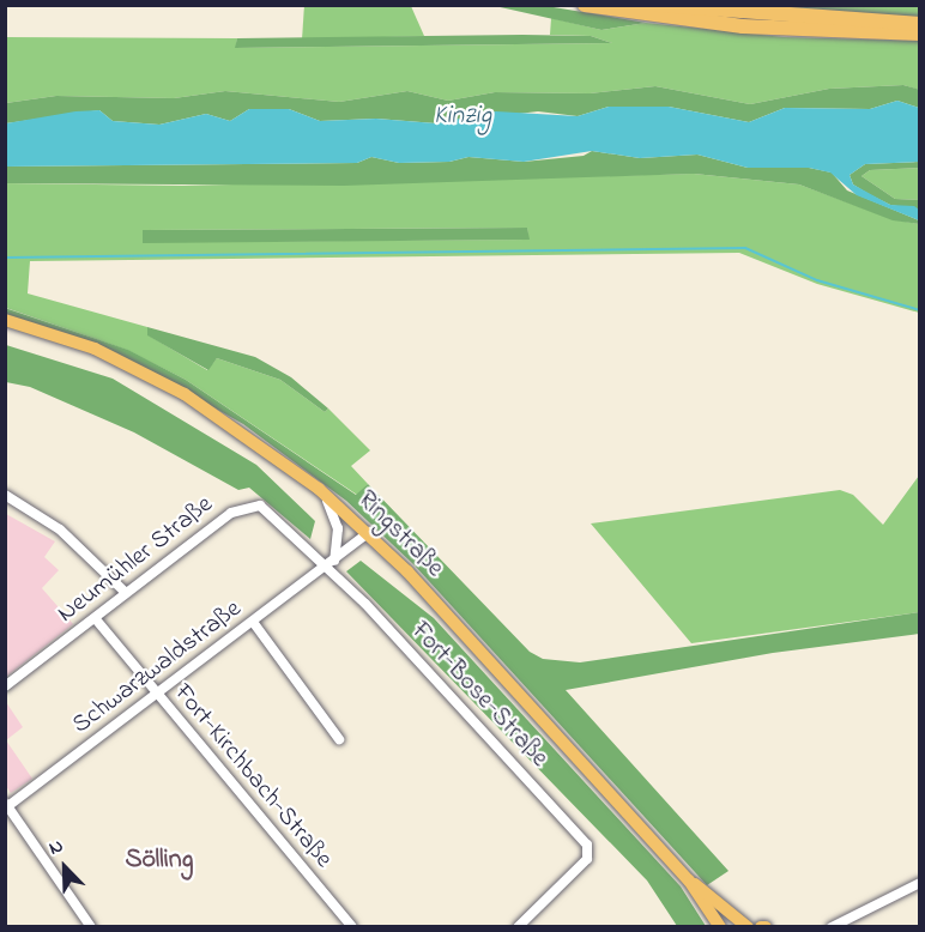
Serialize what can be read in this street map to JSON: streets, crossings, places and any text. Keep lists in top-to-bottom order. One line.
{"streets":{"main road":["Ringstraße"],"street":["Neumühler Straße","Schwarzwaldstraße","Fort-Bose-Straße","Fort-Kirchbach-Straße"]},"crossings":[["Ringstraße","Schwarzwaldstraße"],["Neumühler Straße","Schwarzwaldstraße"],["Neumühler Straße","Fort-Bose-Straße"],["Neumühler Straße","Fort-Kirchbach-Straße"],["Schwarzwaldstraße","Fort-Bose-Straße"],["Schwarzwaldstraße","Fort-Kirchbach-Straße"]],"districts":["Sölling"],"water":["Kinzig"],"north":"top left"}
